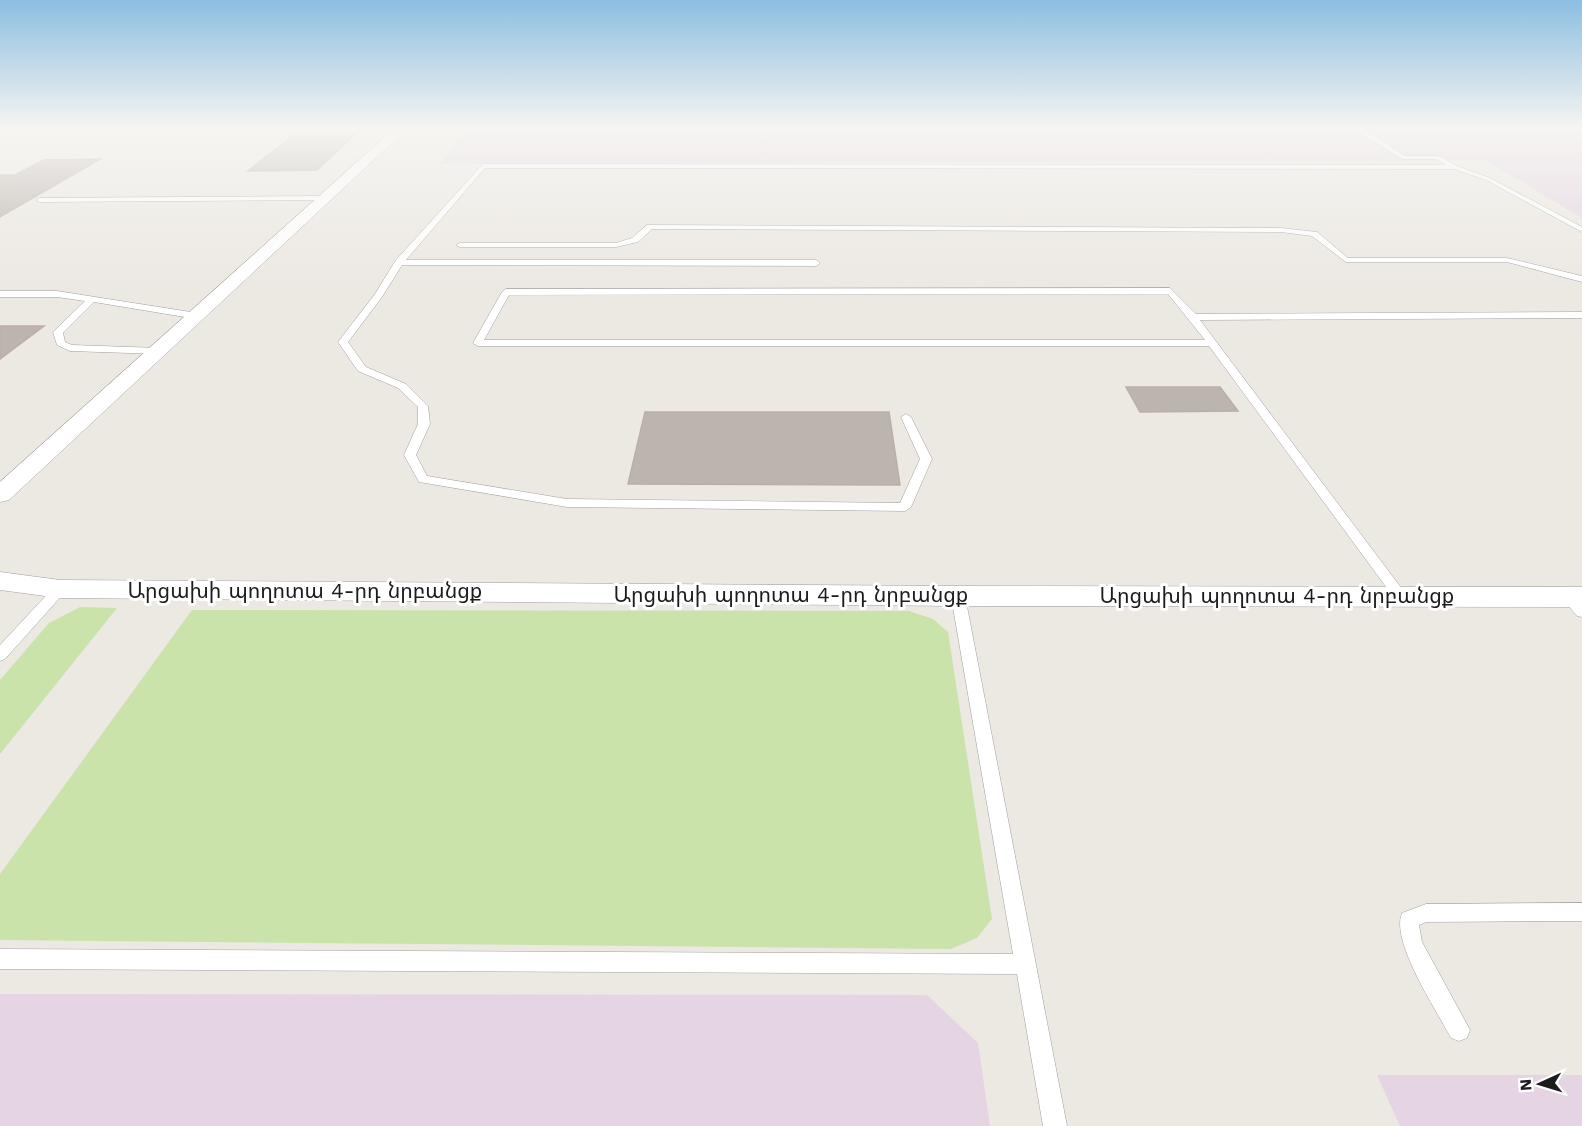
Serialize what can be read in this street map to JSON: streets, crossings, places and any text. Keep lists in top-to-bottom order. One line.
{"streets":{"street":["Արցախի պողոտա 4-րդ նրբանցք"]},"north":"left"}
